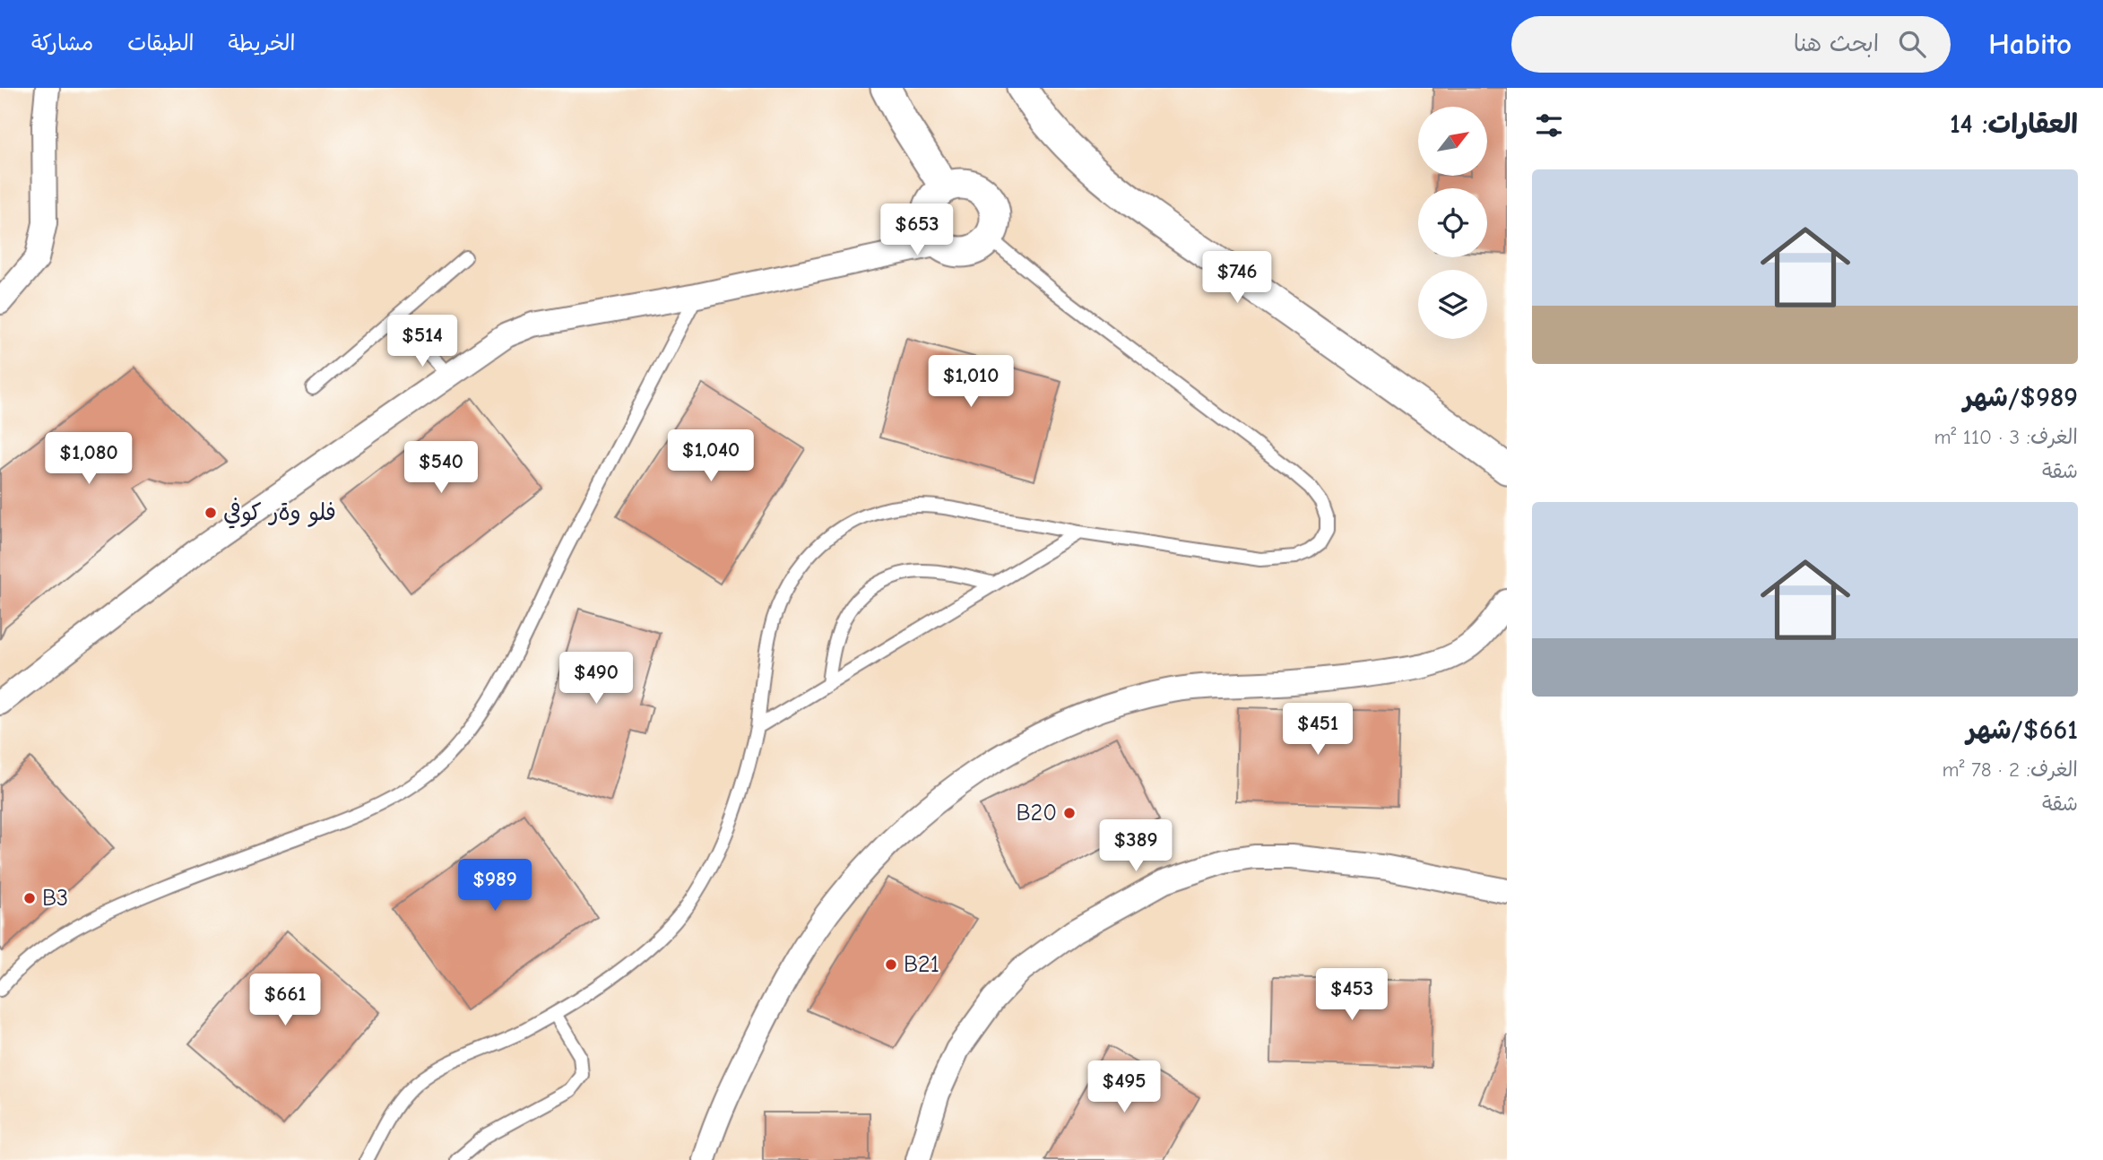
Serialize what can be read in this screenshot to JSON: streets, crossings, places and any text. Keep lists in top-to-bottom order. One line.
{"places":["فلو وةر كوفي","B20","B3","B21"],"north":"top right","page":{"header":"Habito","search":"ابحث هنا","nav":["الخريطة","الطبقات","مشاركة"],"heading":"العقارات: 14","list":[{"name":"$989/شهر","note":"الغرف: 3 · 110 m² · شقة"},{"name":"$661/شهر","note":"الغرف: 2 · 78 m² · شقة"}],"price":["$653","$746","$514","$1,010","$1,040","$1,080","$540","$490","$451","$389","$989","$453","$661","$495"]}}
